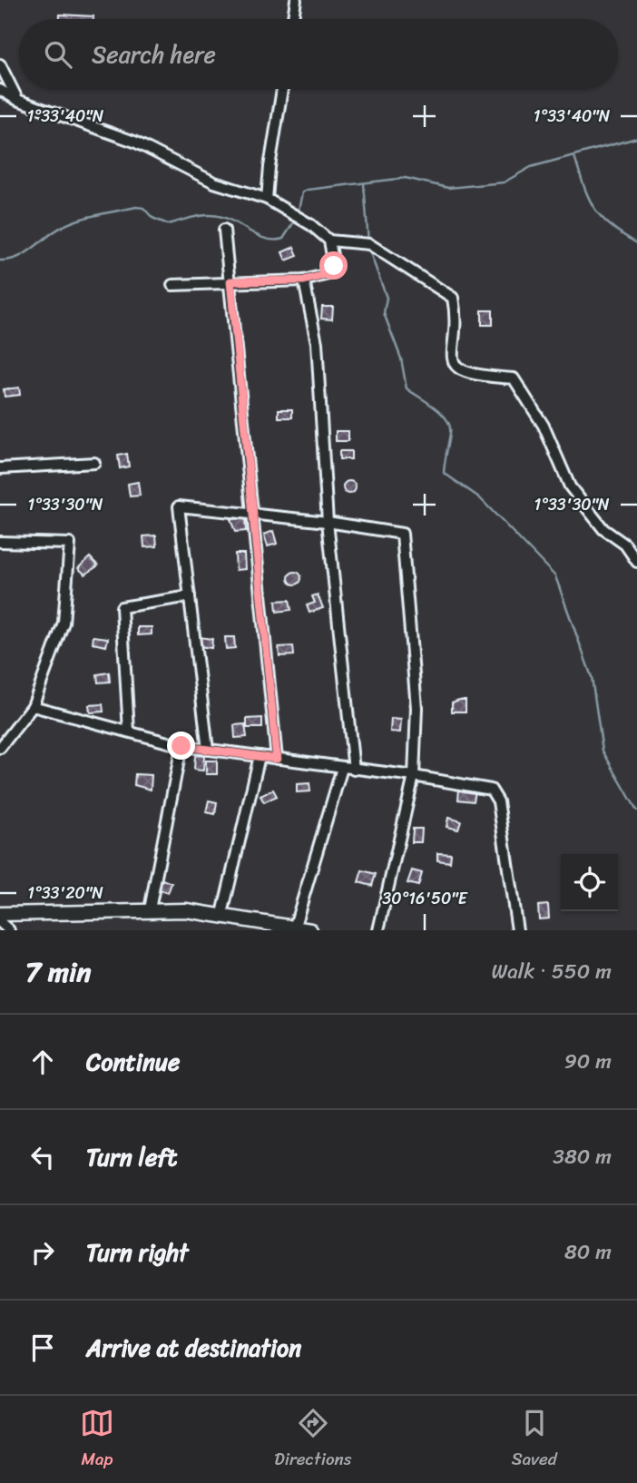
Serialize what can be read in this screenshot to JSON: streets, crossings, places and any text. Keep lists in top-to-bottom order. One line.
{"page":{"search":"Search here","heading":["7 min","Walk · 550 m"],"list":[["Continue","90 m"],["Turn left","380 m"],["Turn right","80 m"],"Arrive at destination"],"nav":["Map","Directions","Saved"]},"coordinates":["1°33'40\"N","1°33'30\"N","1°33'20\"N","30°16'50\"E"]}
